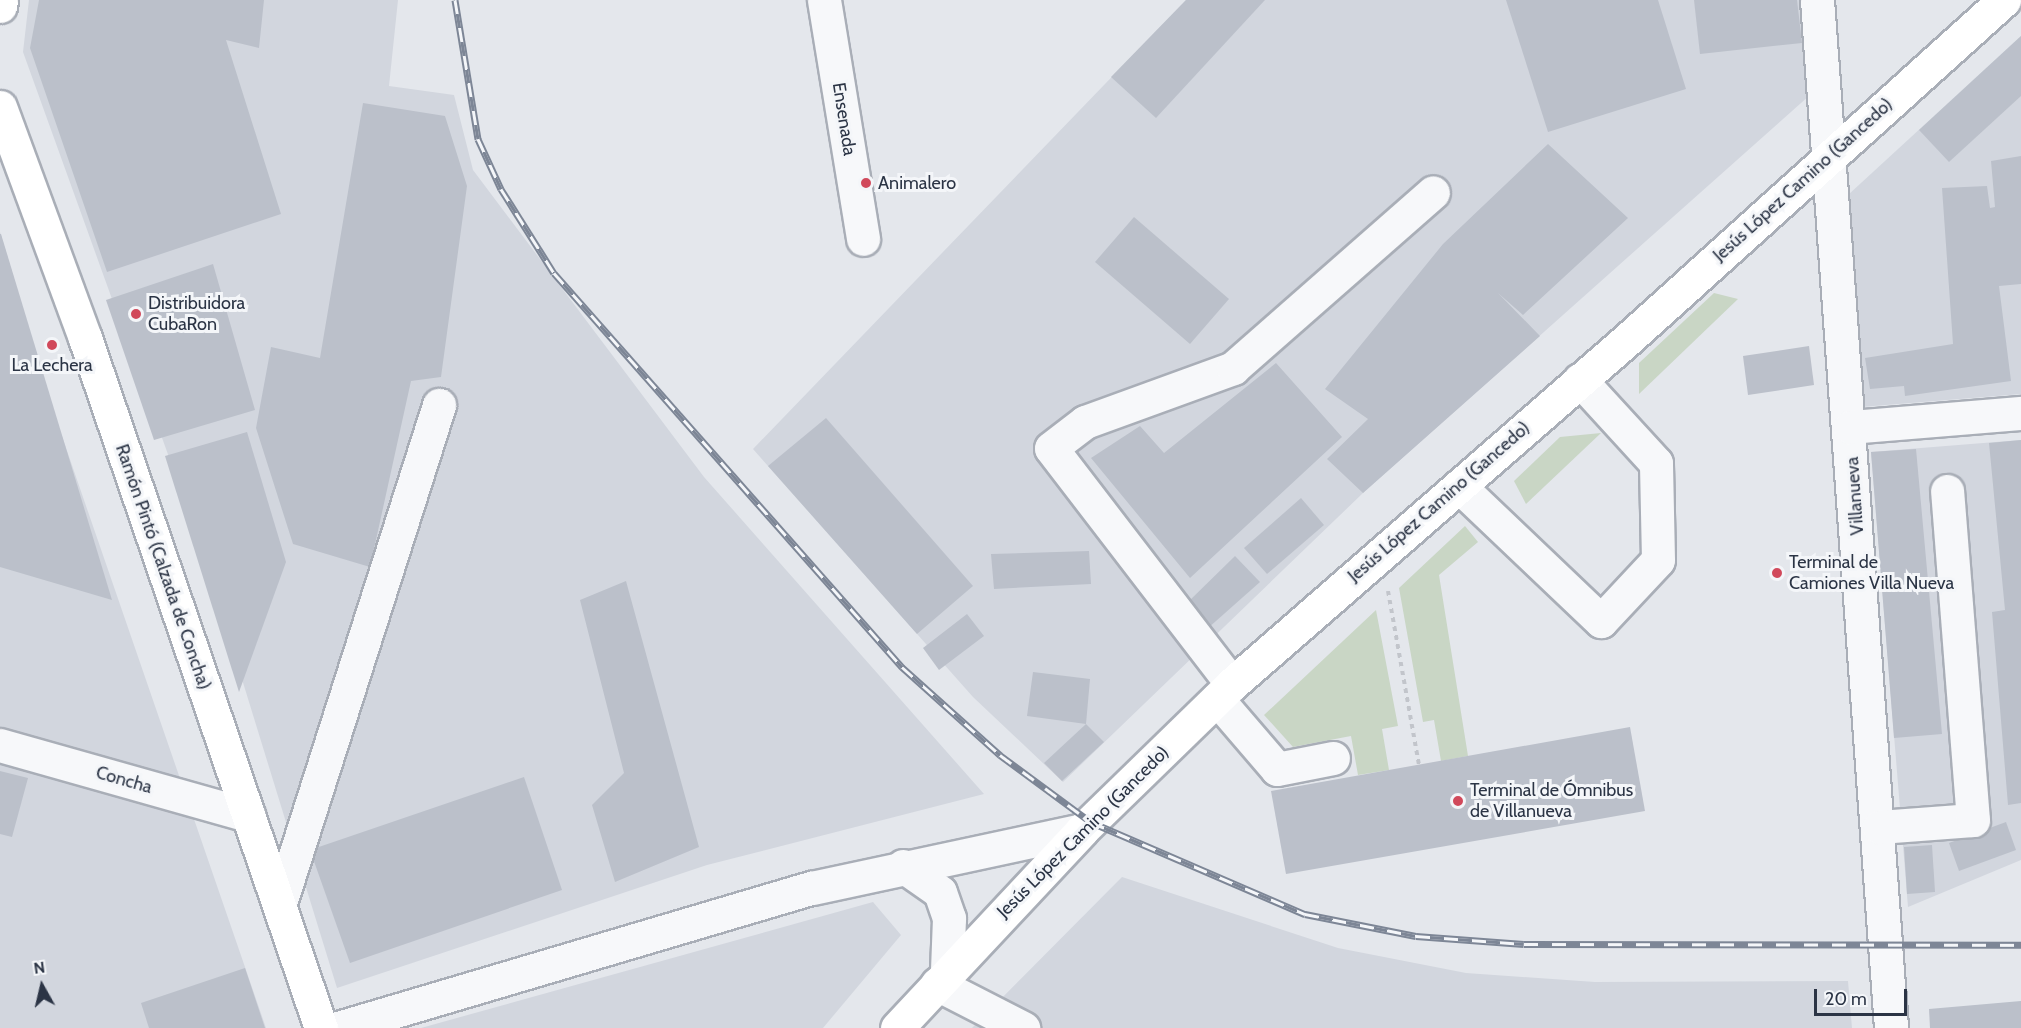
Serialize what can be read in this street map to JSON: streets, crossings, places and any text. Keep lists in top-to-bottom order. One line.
{"streets":{"main road":["Jesús López Camino (Gancedo)","Ramón Pintó (Calzada de Concha)"],"street":["Ensenada","Villanueva","Concha"]},"crossings":[["Jesús López Camino (Gancedo)","Villanueva"],["Ramón Pintó (Calzada de Concha)","Concha"]],"places":["Animalero","Distribuidora CubaRon","La Lechera","Terminal de Camiones Villa Nueva","Terminal de Ómnibus de Villanueva"],"scale_bar":"20 m","north":"top"}
